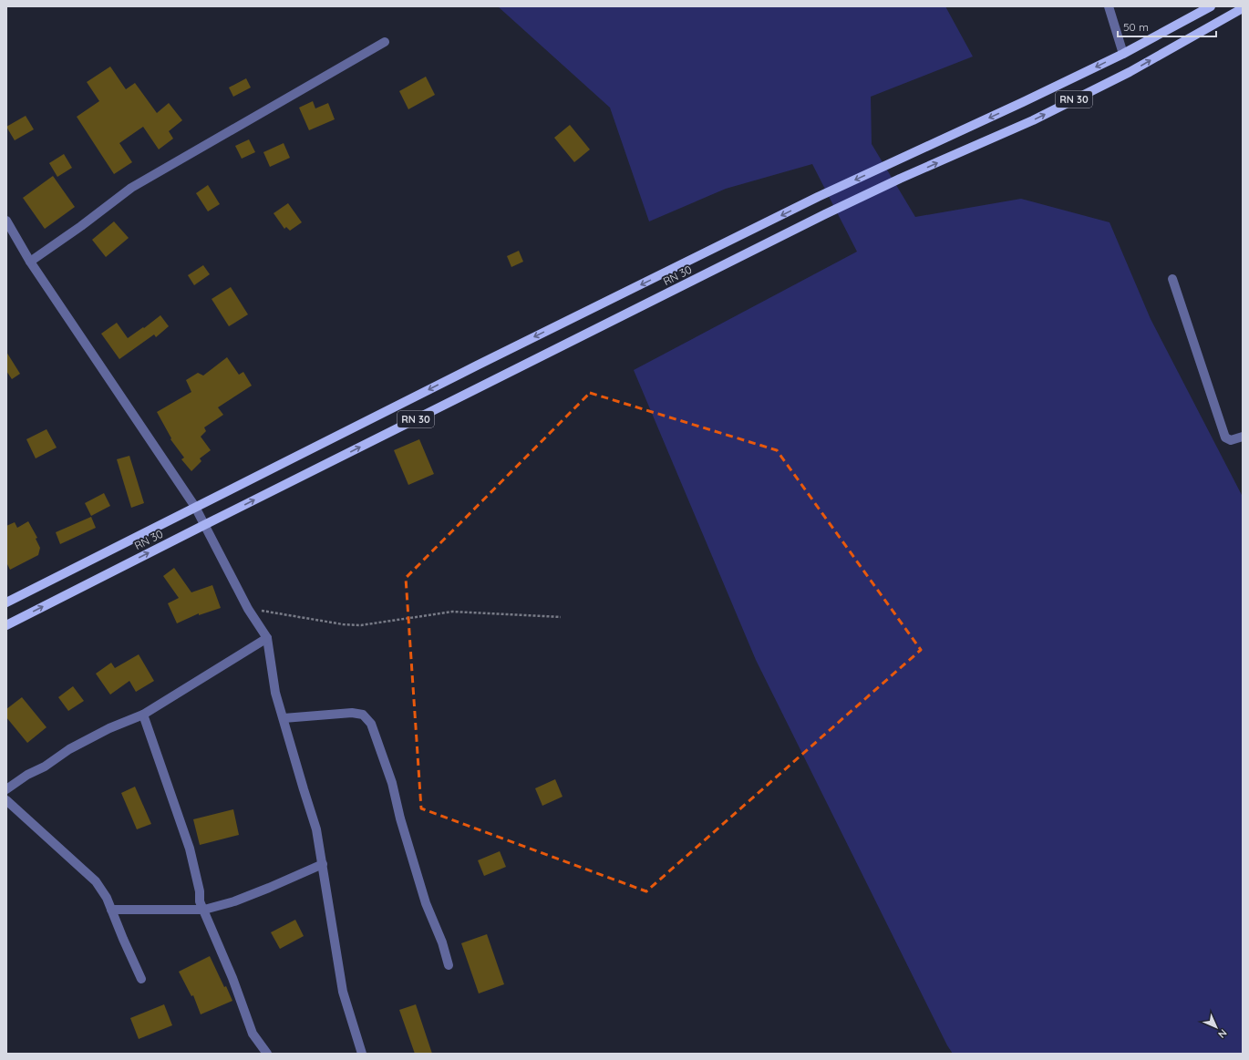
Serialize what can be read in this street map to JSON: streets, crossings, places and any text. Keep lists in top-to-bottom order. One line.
{"streets":{"main road":["RN 30"]},"scale_bar":"50 m","north":"bottom right"}
